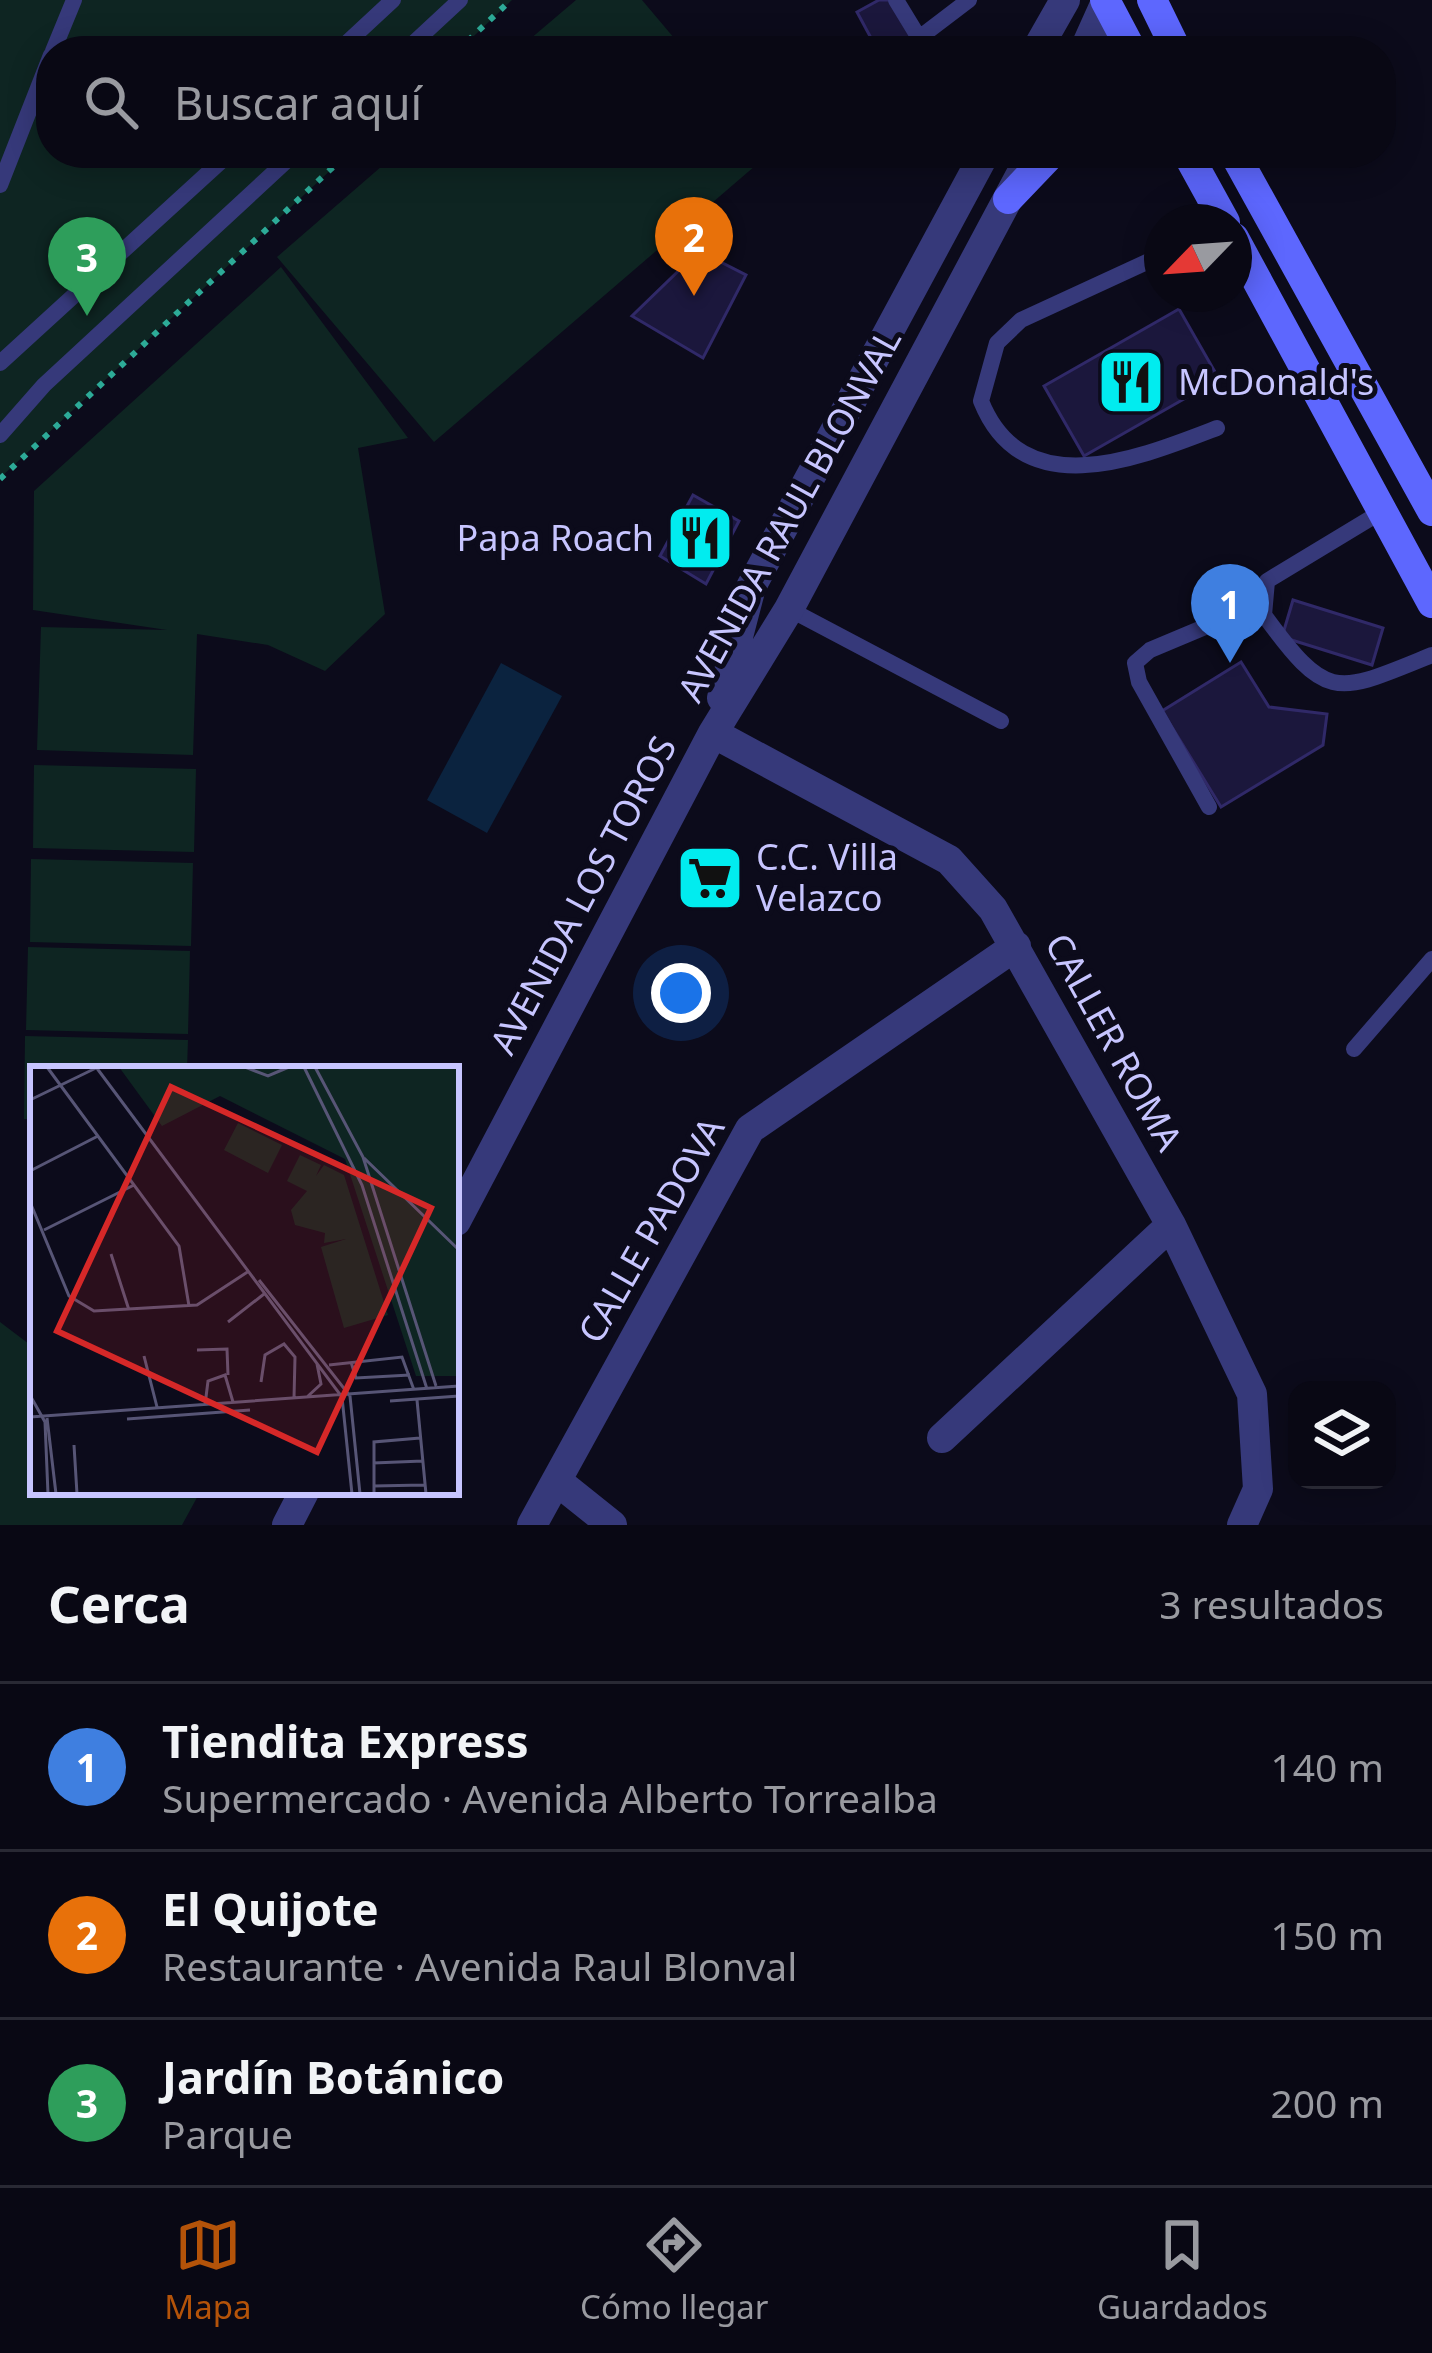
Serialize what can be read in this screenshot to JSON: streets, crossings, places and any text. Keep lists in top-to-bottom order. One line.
{"streets":{"street":["AVENIDA RAUL BLONVAL","AVENIDA LOS TOROS","CALLER ROMA","CALLE PADOVA"]},"crossings":[["AVENIDA RAUL BLONVAL","AVENIDA LOS TOROS"],["AVENIDA RAUL BLONVAL","CALLER ROMA"],["AVENIDA LOS TOROS","CALLER ROMA"],["CALLER ROMA","CALLE PADOVA"]],"places":{"restaurant":["McDonald's","Papa Roach"],"supermarket":["C.C. Villa Velazco"]},"north":"bottom left","page":{"search":"Buscar aquí","pins":["2","3","1"],"heading":["Cerca","3 resultados"],"list":[{"mark":"1","name":"Tiendita Express","note":"Supermercado · Avenida Alberto Torrealba","value":"140 m"},{"mark":"2","name":"El Quijote","note":"Restaurante · Avenida Raul Blonval","value":"150 m"},{"mark":"3","name":"Jardín Botánico","note":"Parque","value":"200 m"}],"nav":["Mapa","Cómo llegar","Guardados"]}}
